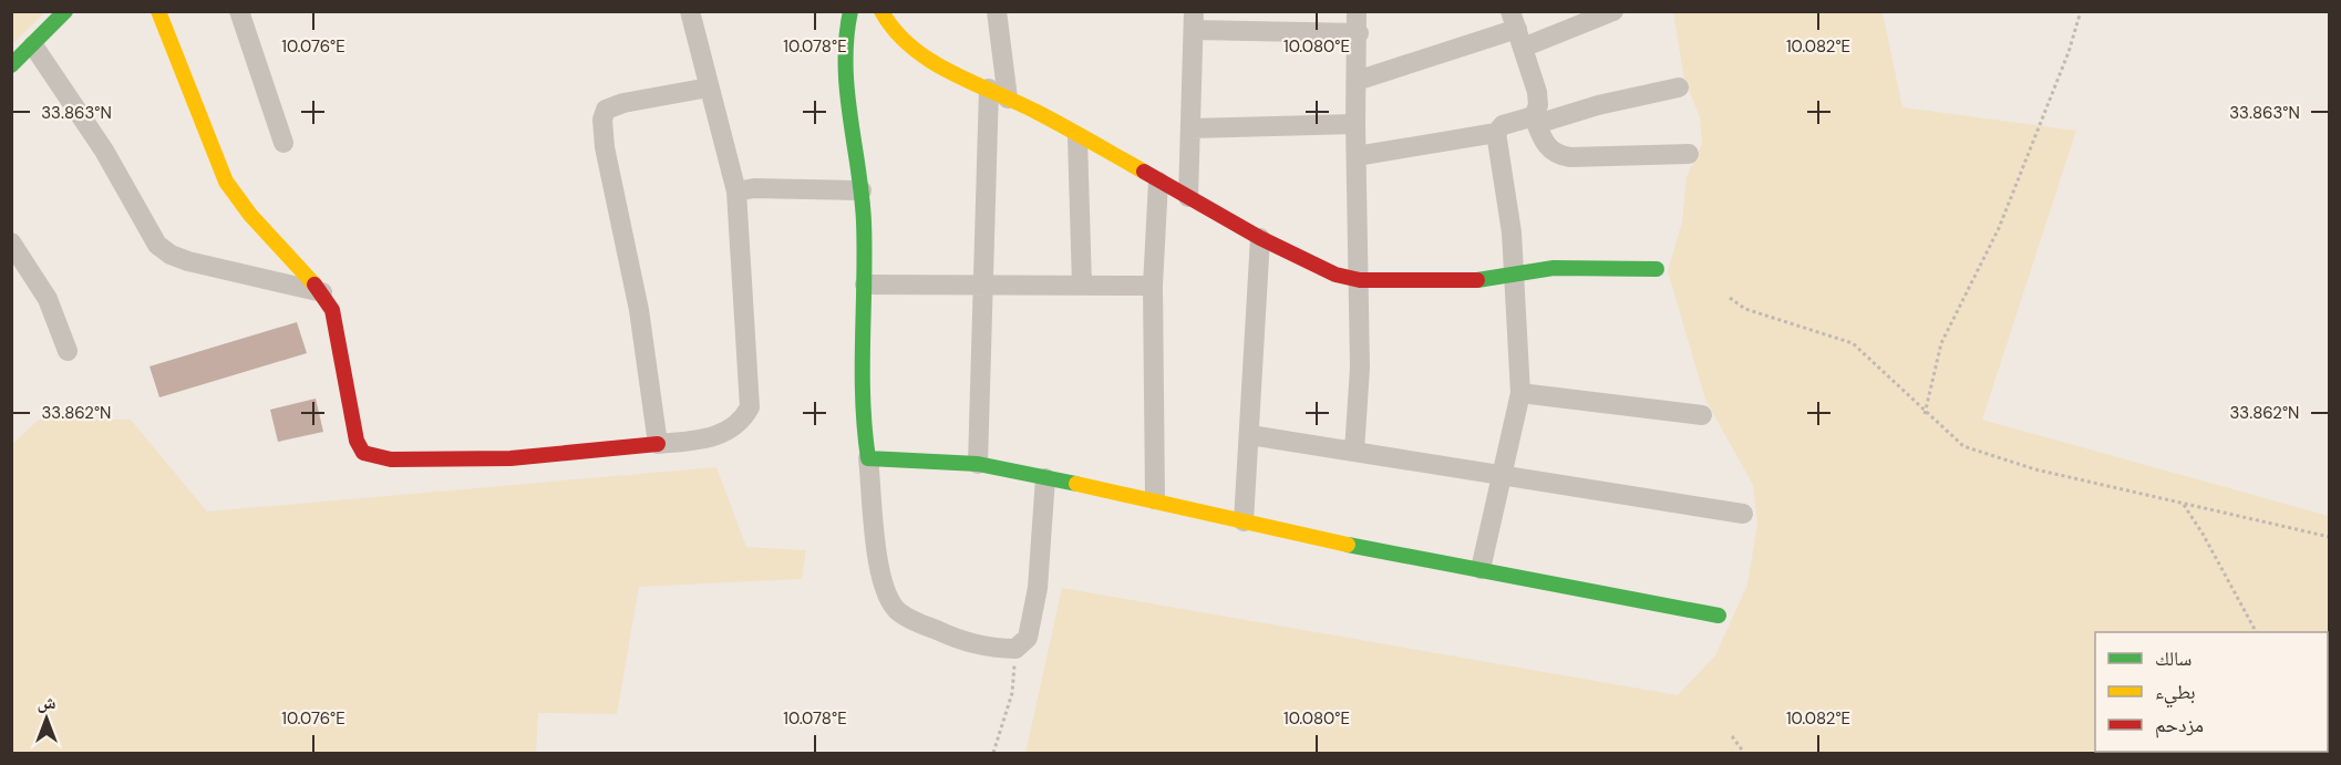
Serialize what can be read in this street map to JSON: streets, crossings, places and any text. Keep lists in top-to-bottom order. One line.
{"legend":["سالك","بطيء","مزدحم"],"north":"top","coordinates":["10.076°E","10.078°E","10.080°E","10.082°E","33.863°N","33.862°N"]}
